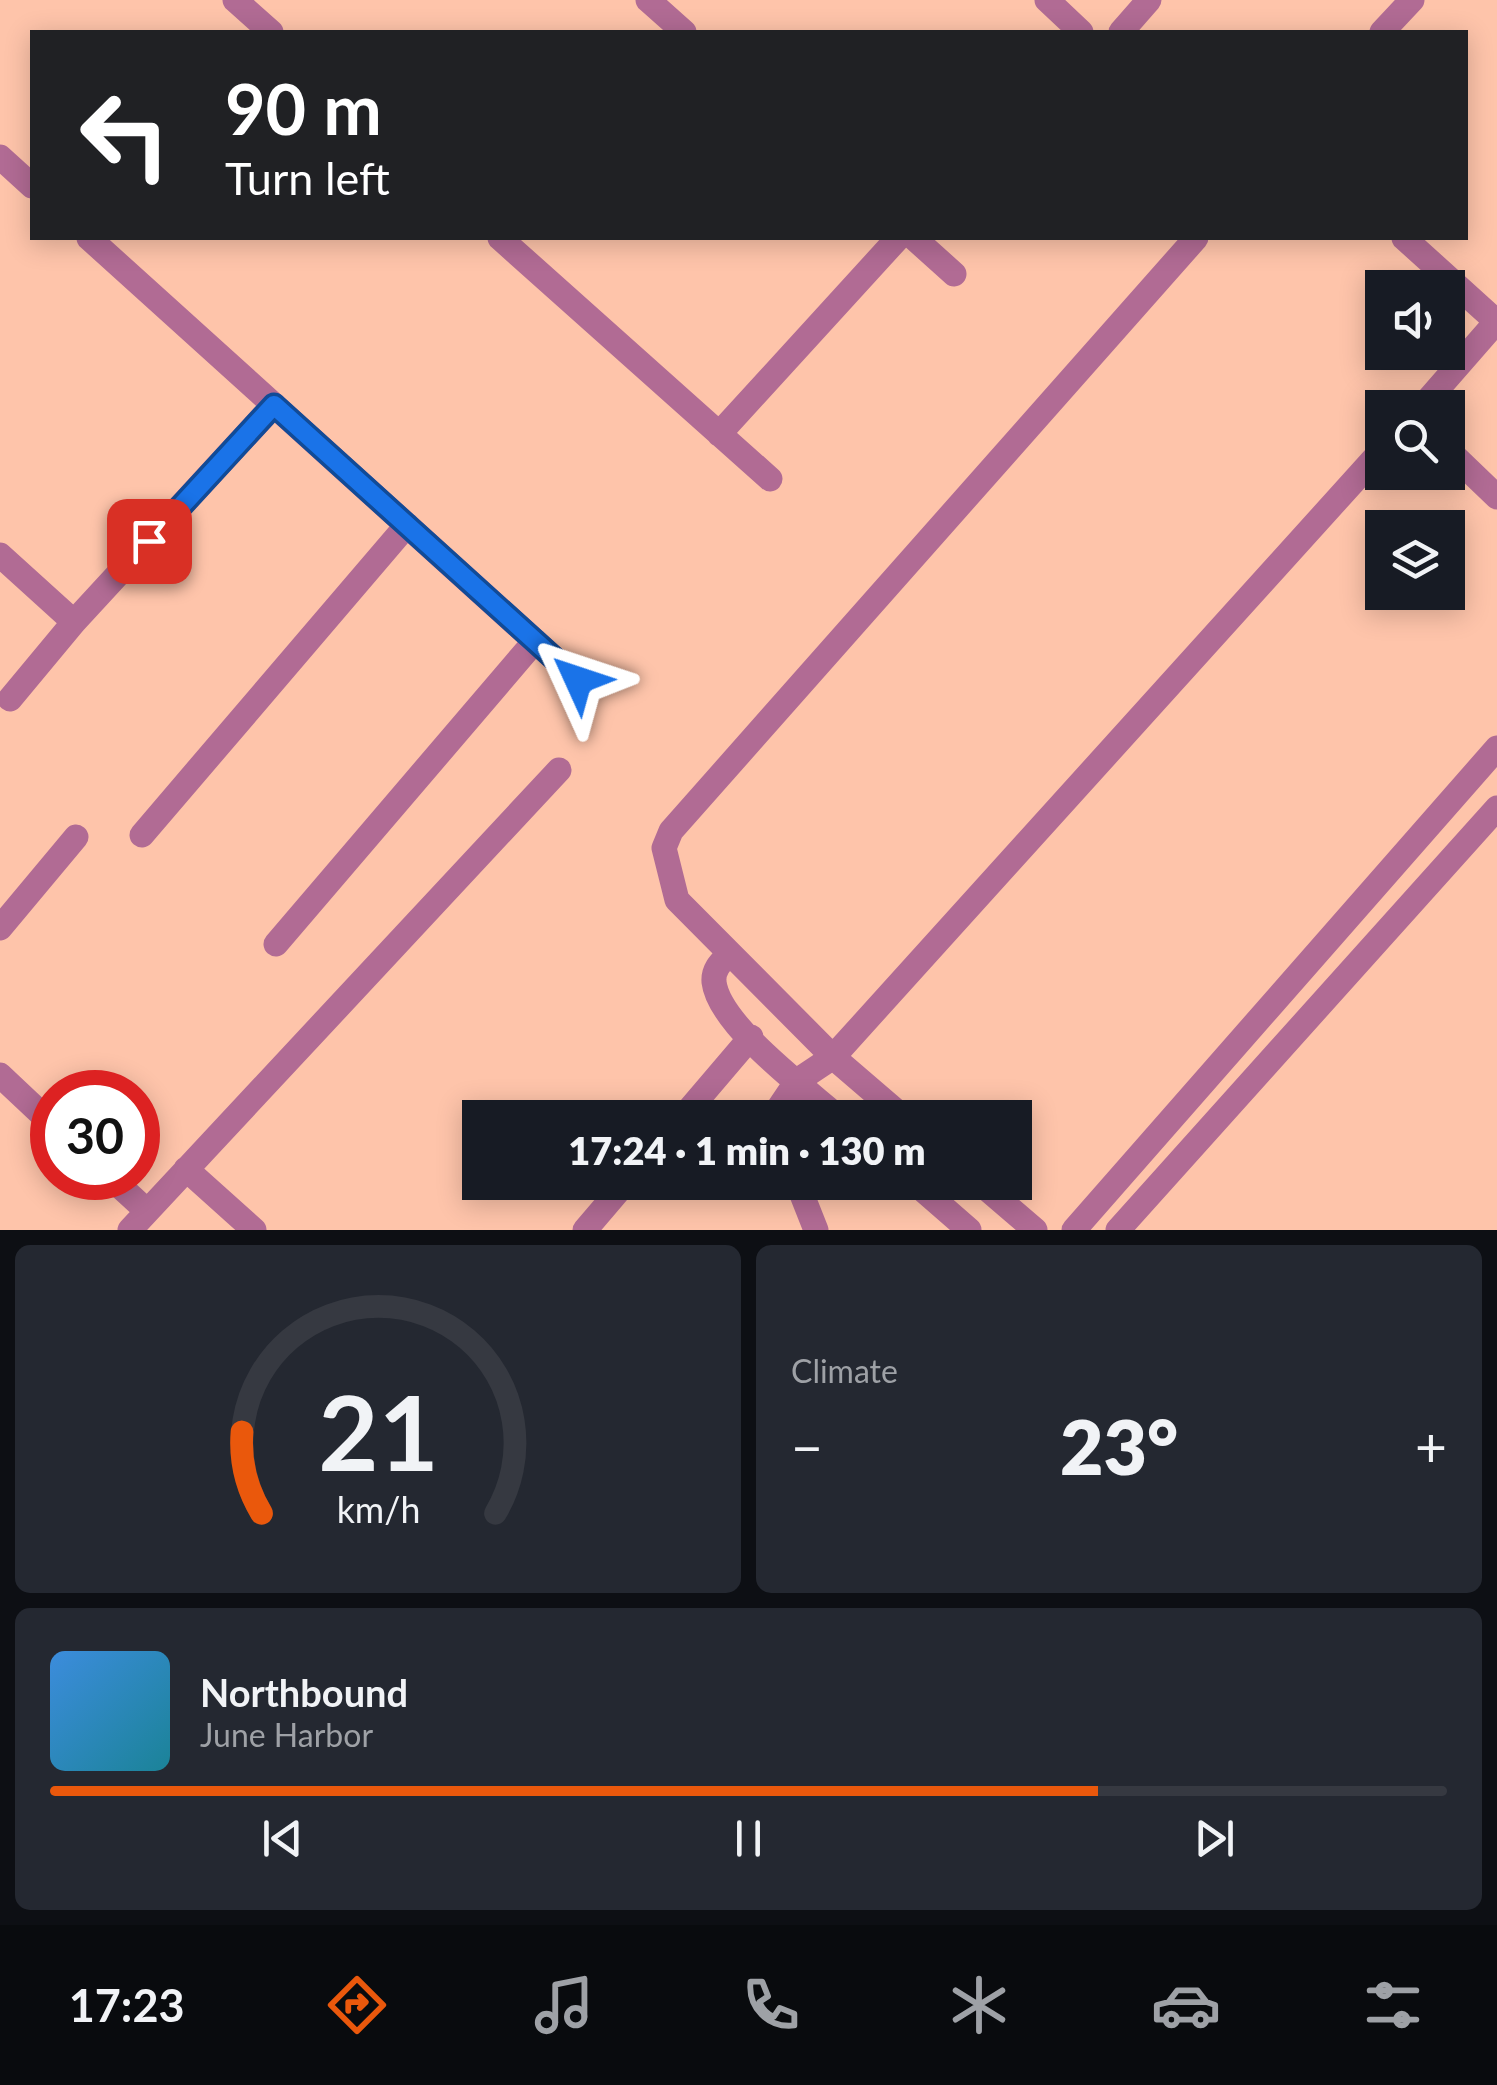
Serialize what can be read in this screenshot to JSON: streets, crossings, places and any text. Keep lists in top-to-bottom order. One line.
{"page":{"turn":["90 m","Turn left"],"limit":"30","trip":"17:24 · 1 min · 130 m","tile":"Climate","heat":["−","23°","+"],"song":["Northbound","June Harbor"],"tabs":"17:23","gauge":["21","km/h"]}}
